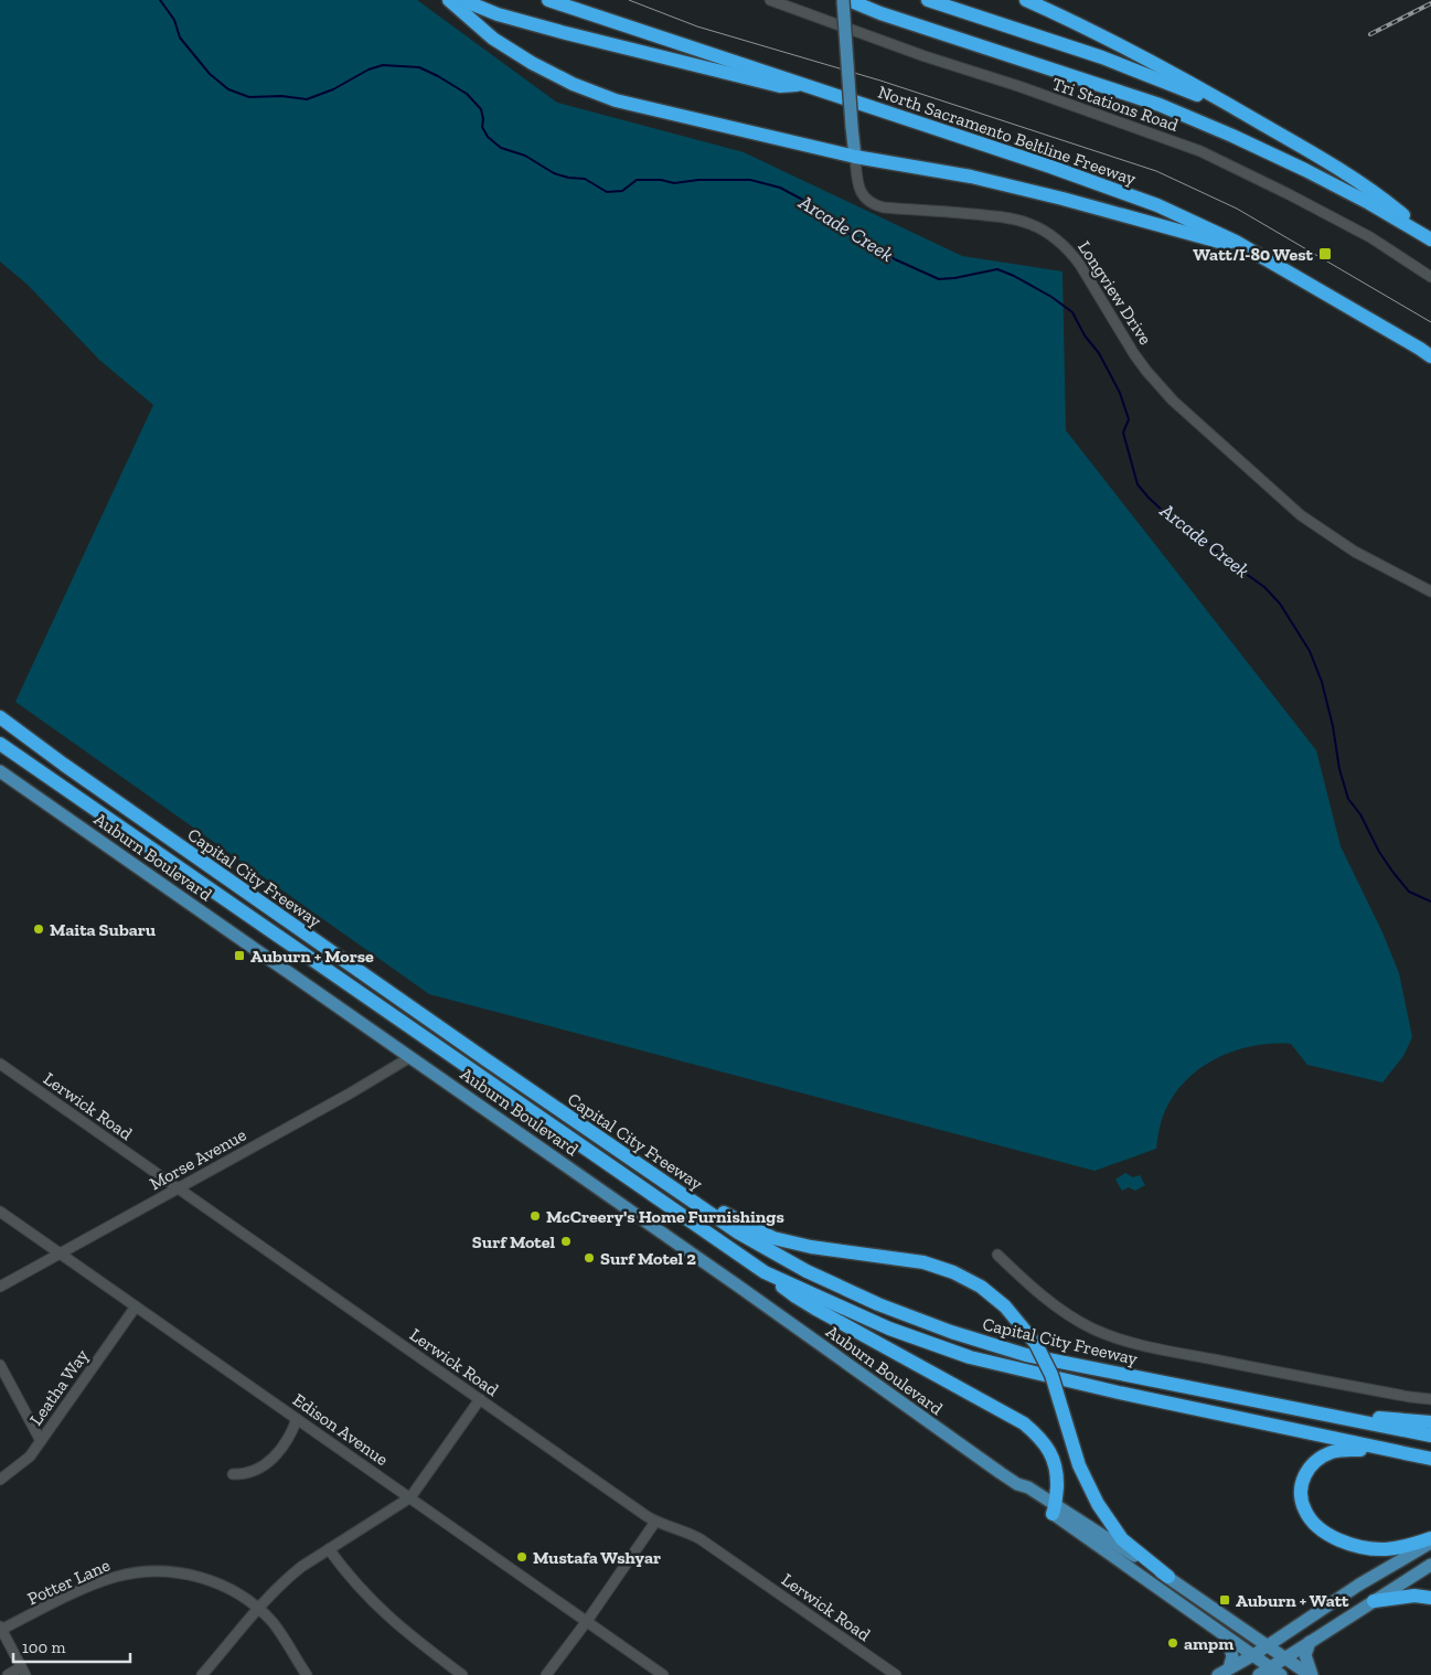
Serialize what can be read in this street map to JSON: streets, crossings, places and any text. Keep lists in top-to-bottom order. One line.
{"streets":{"highway":["North Sacramento Beltline Freeway","Capital City Freeway"],"main road":["Longview Drive","Auburn Boulevard"],"street":["Tri Stations Road","Lerwick Road","Morse Avenue","Leatha Way","Edison Avenue","Potter Lane"]},"crossings":[["Auburn Boulevard","Morse Avenue"],["Lerwick Road","Morse Avenue"],["Morse Avenue","Edison Avenue"],["Leatha Way","Edison Avenue"]],"water":["Arcade Creek"],"places":{"transit":["Watt/I-80 West","Auburn + Morse","Auburn + Watt"],"other":["Maita Subaru","McCreery's Home Furnishings","Surf Motel","Surf Motel 2","Mustafa Wshyar","ampm"]},"scale_bar":"100 m"}
